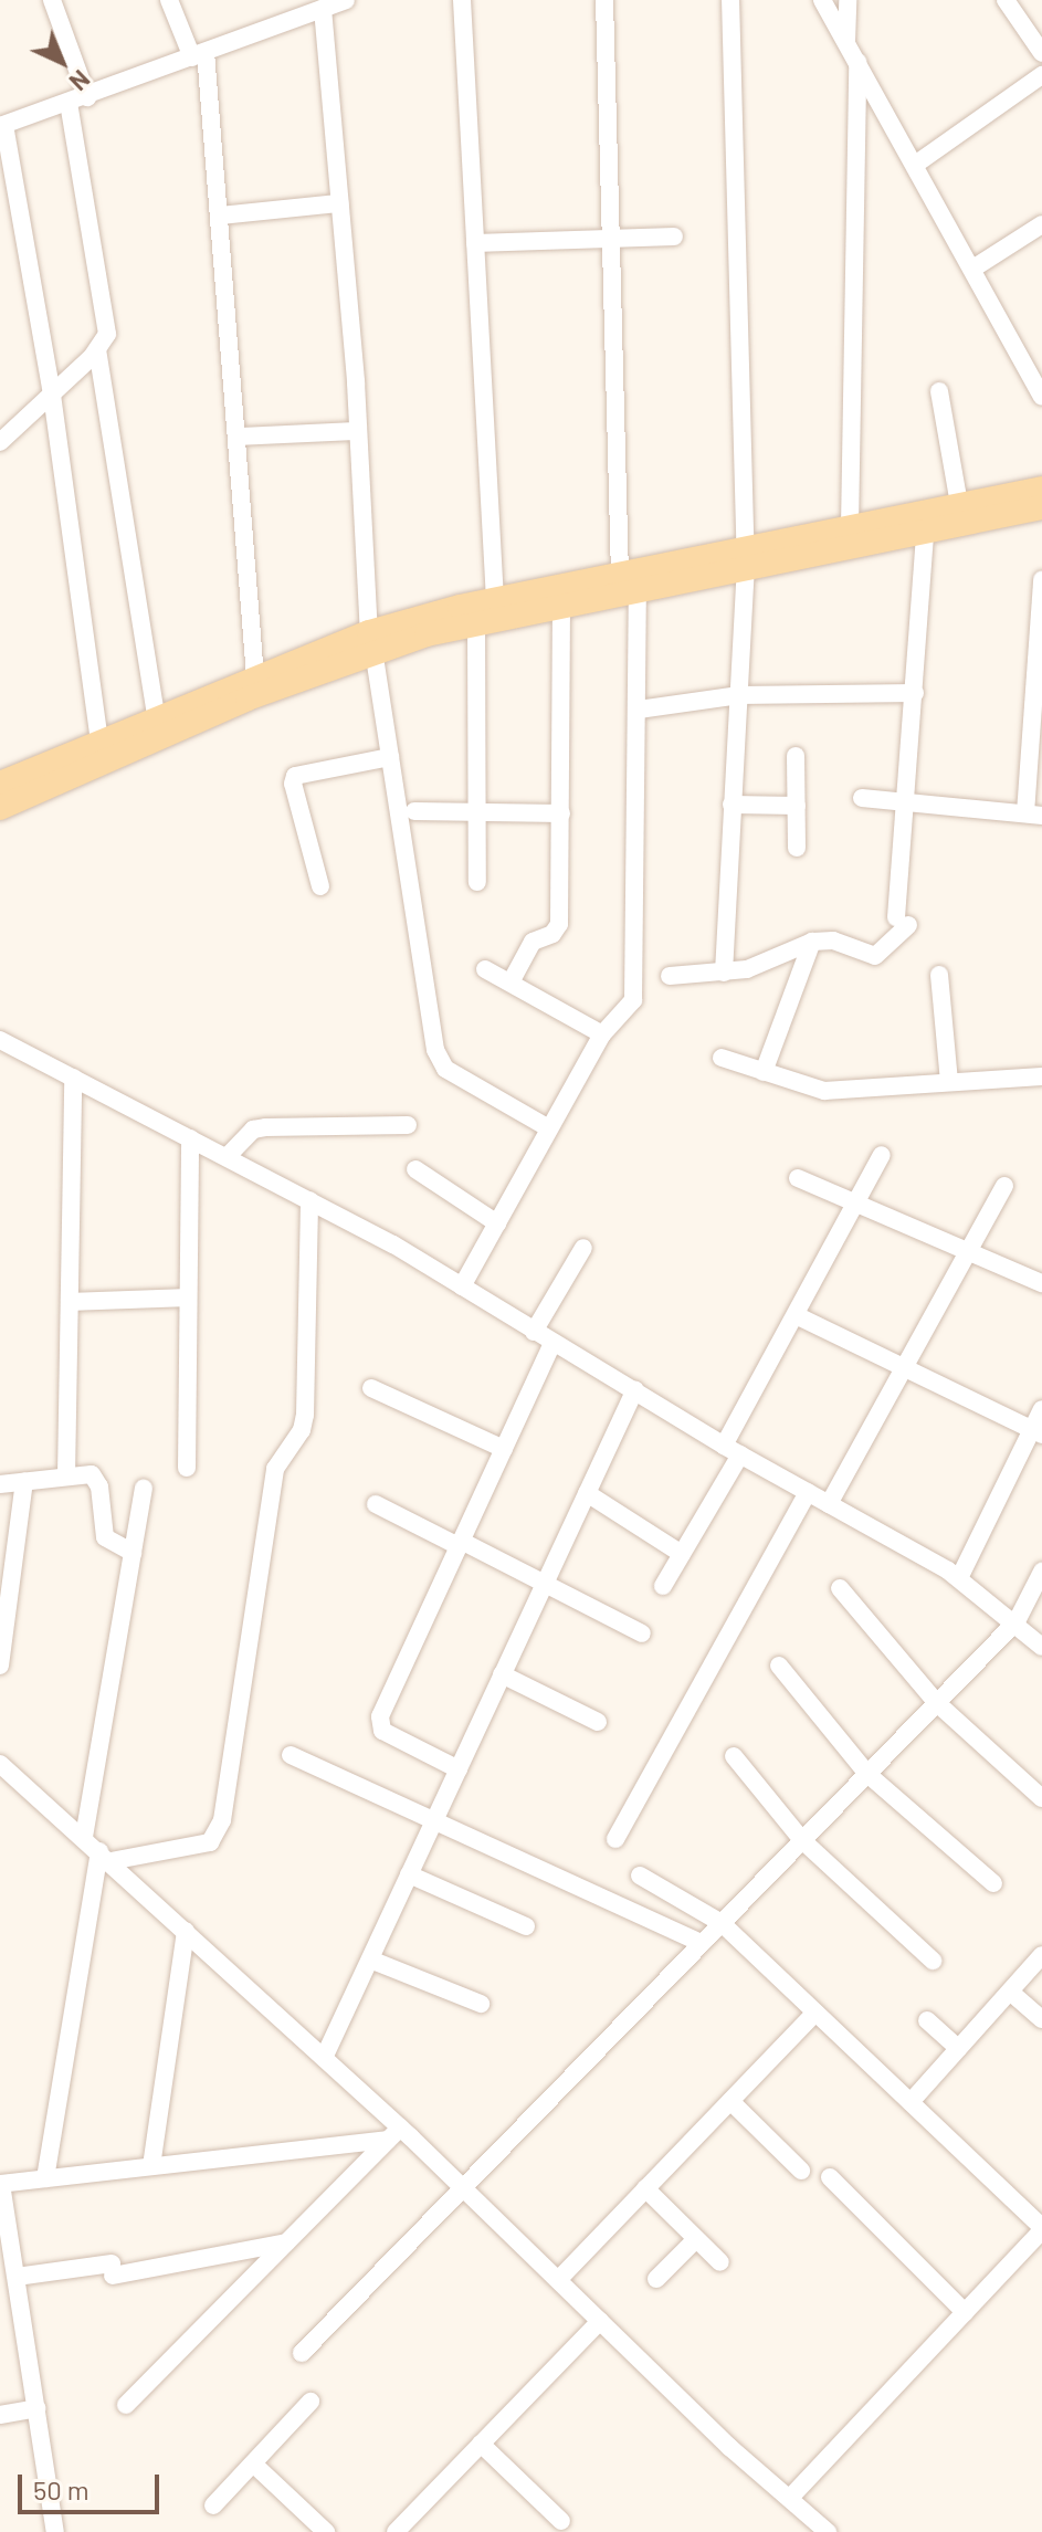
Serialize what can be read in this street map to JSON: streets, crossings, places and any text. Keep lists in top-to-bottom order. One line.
{"scale_bar":"50 m","north":"bottom right"}
